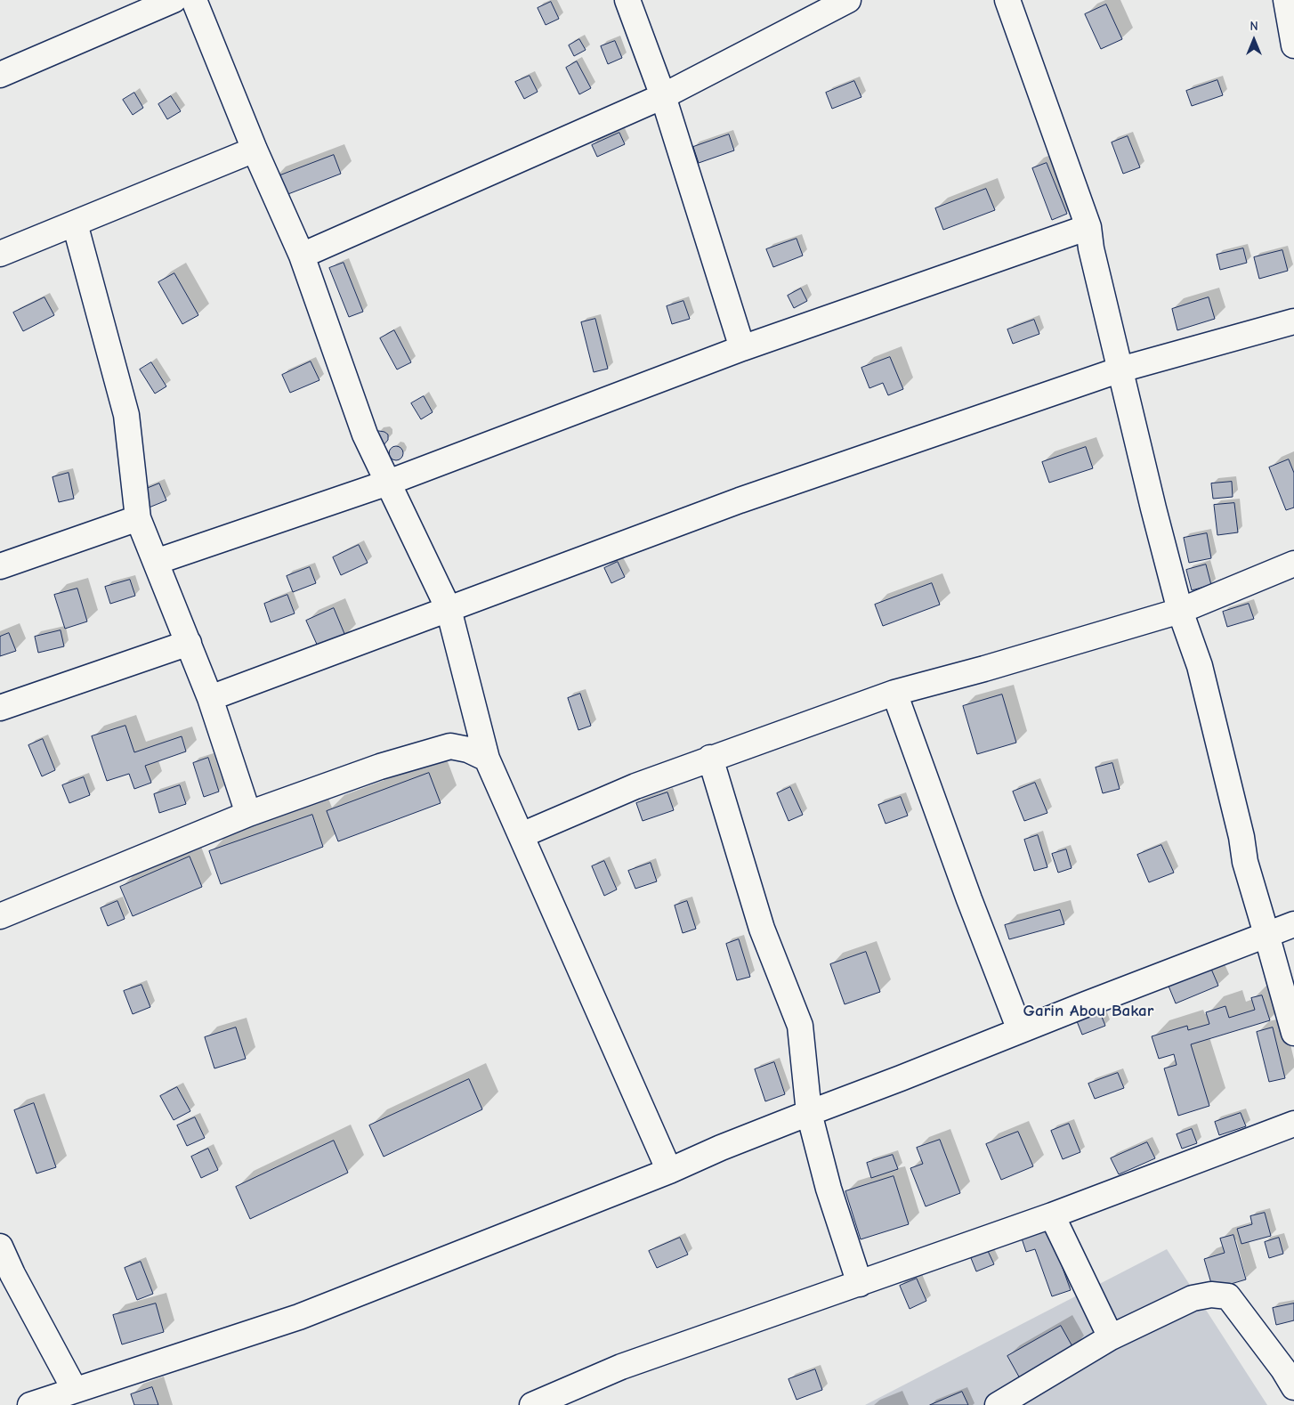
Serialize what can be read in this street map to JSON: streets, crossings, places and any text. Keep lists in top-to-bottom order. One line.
{"districts":["Garin Abou Bakar"],"north":"top"}
